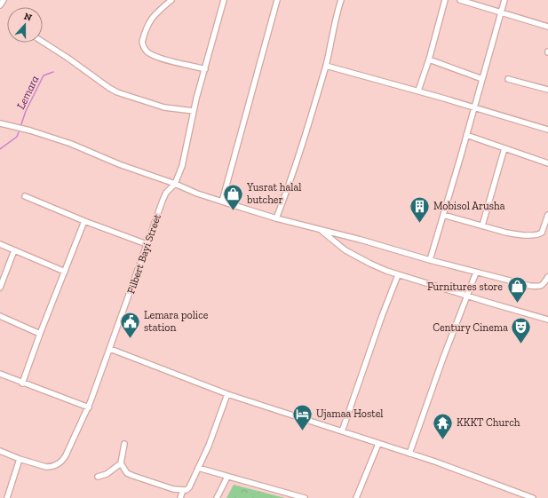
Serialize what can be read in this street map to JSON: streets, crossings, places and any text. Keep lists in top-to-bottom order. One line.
{"streets":{"street":["Filbert Bayi Street"]},"water":["Lemara"],"places":{"shop":["Yusrat halal butcher","Furnitures store"],"building":["Mobisol Arusha"],"public building":["Lemara police station"],"theatre":["Century Cinema"],"hotel":["Ujamaa Hostel"],"temple":["KKKT Church"]},"north":"top"}
